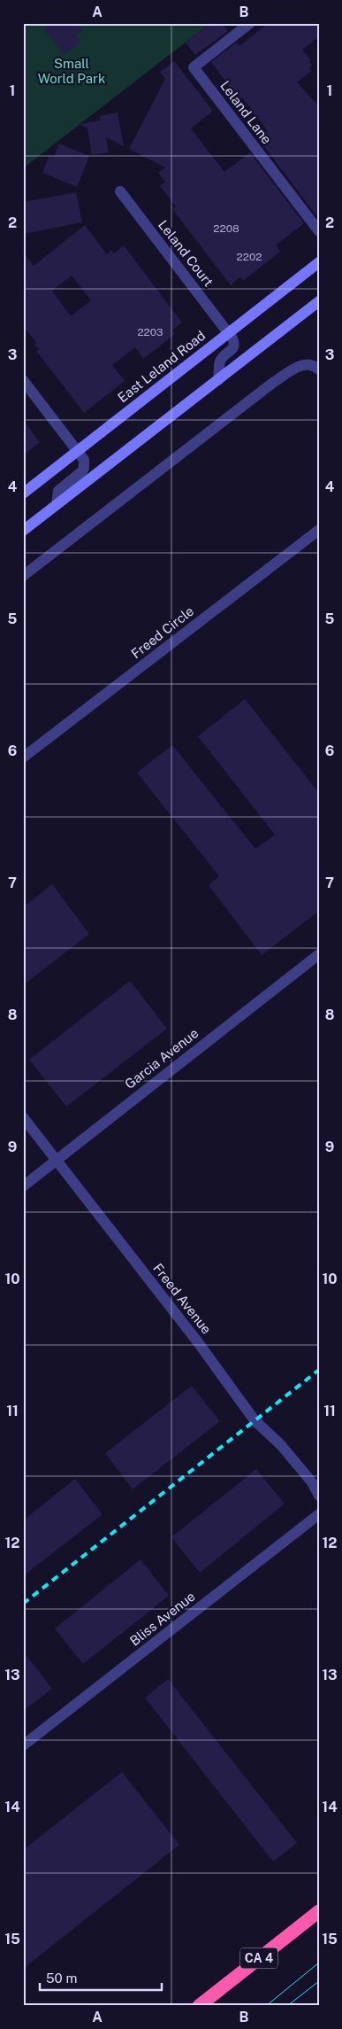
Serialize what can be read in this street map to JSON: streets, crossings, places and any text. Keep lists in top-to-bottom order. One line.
{"streets":{"highway":["CA 4"],"main road":["East Leland Road"],"street":["Leland Lane","Leland Court","Freed Circle","Garcia Avenue","Freed Avenue","Bliss Avenue"]},"crossings":[["Leland Court","East Leland Road"],["Garcia Avenue","Freed Avenue"]],"parks":["Small World Park"],"house_numbers":["2208","2202","2203"],"scale_bar":"50 m","grid":{"columns":["A","B"],"rows":["1","2","3","4","5","6","7","8","9","10","11","12","13","14","15"]}}
